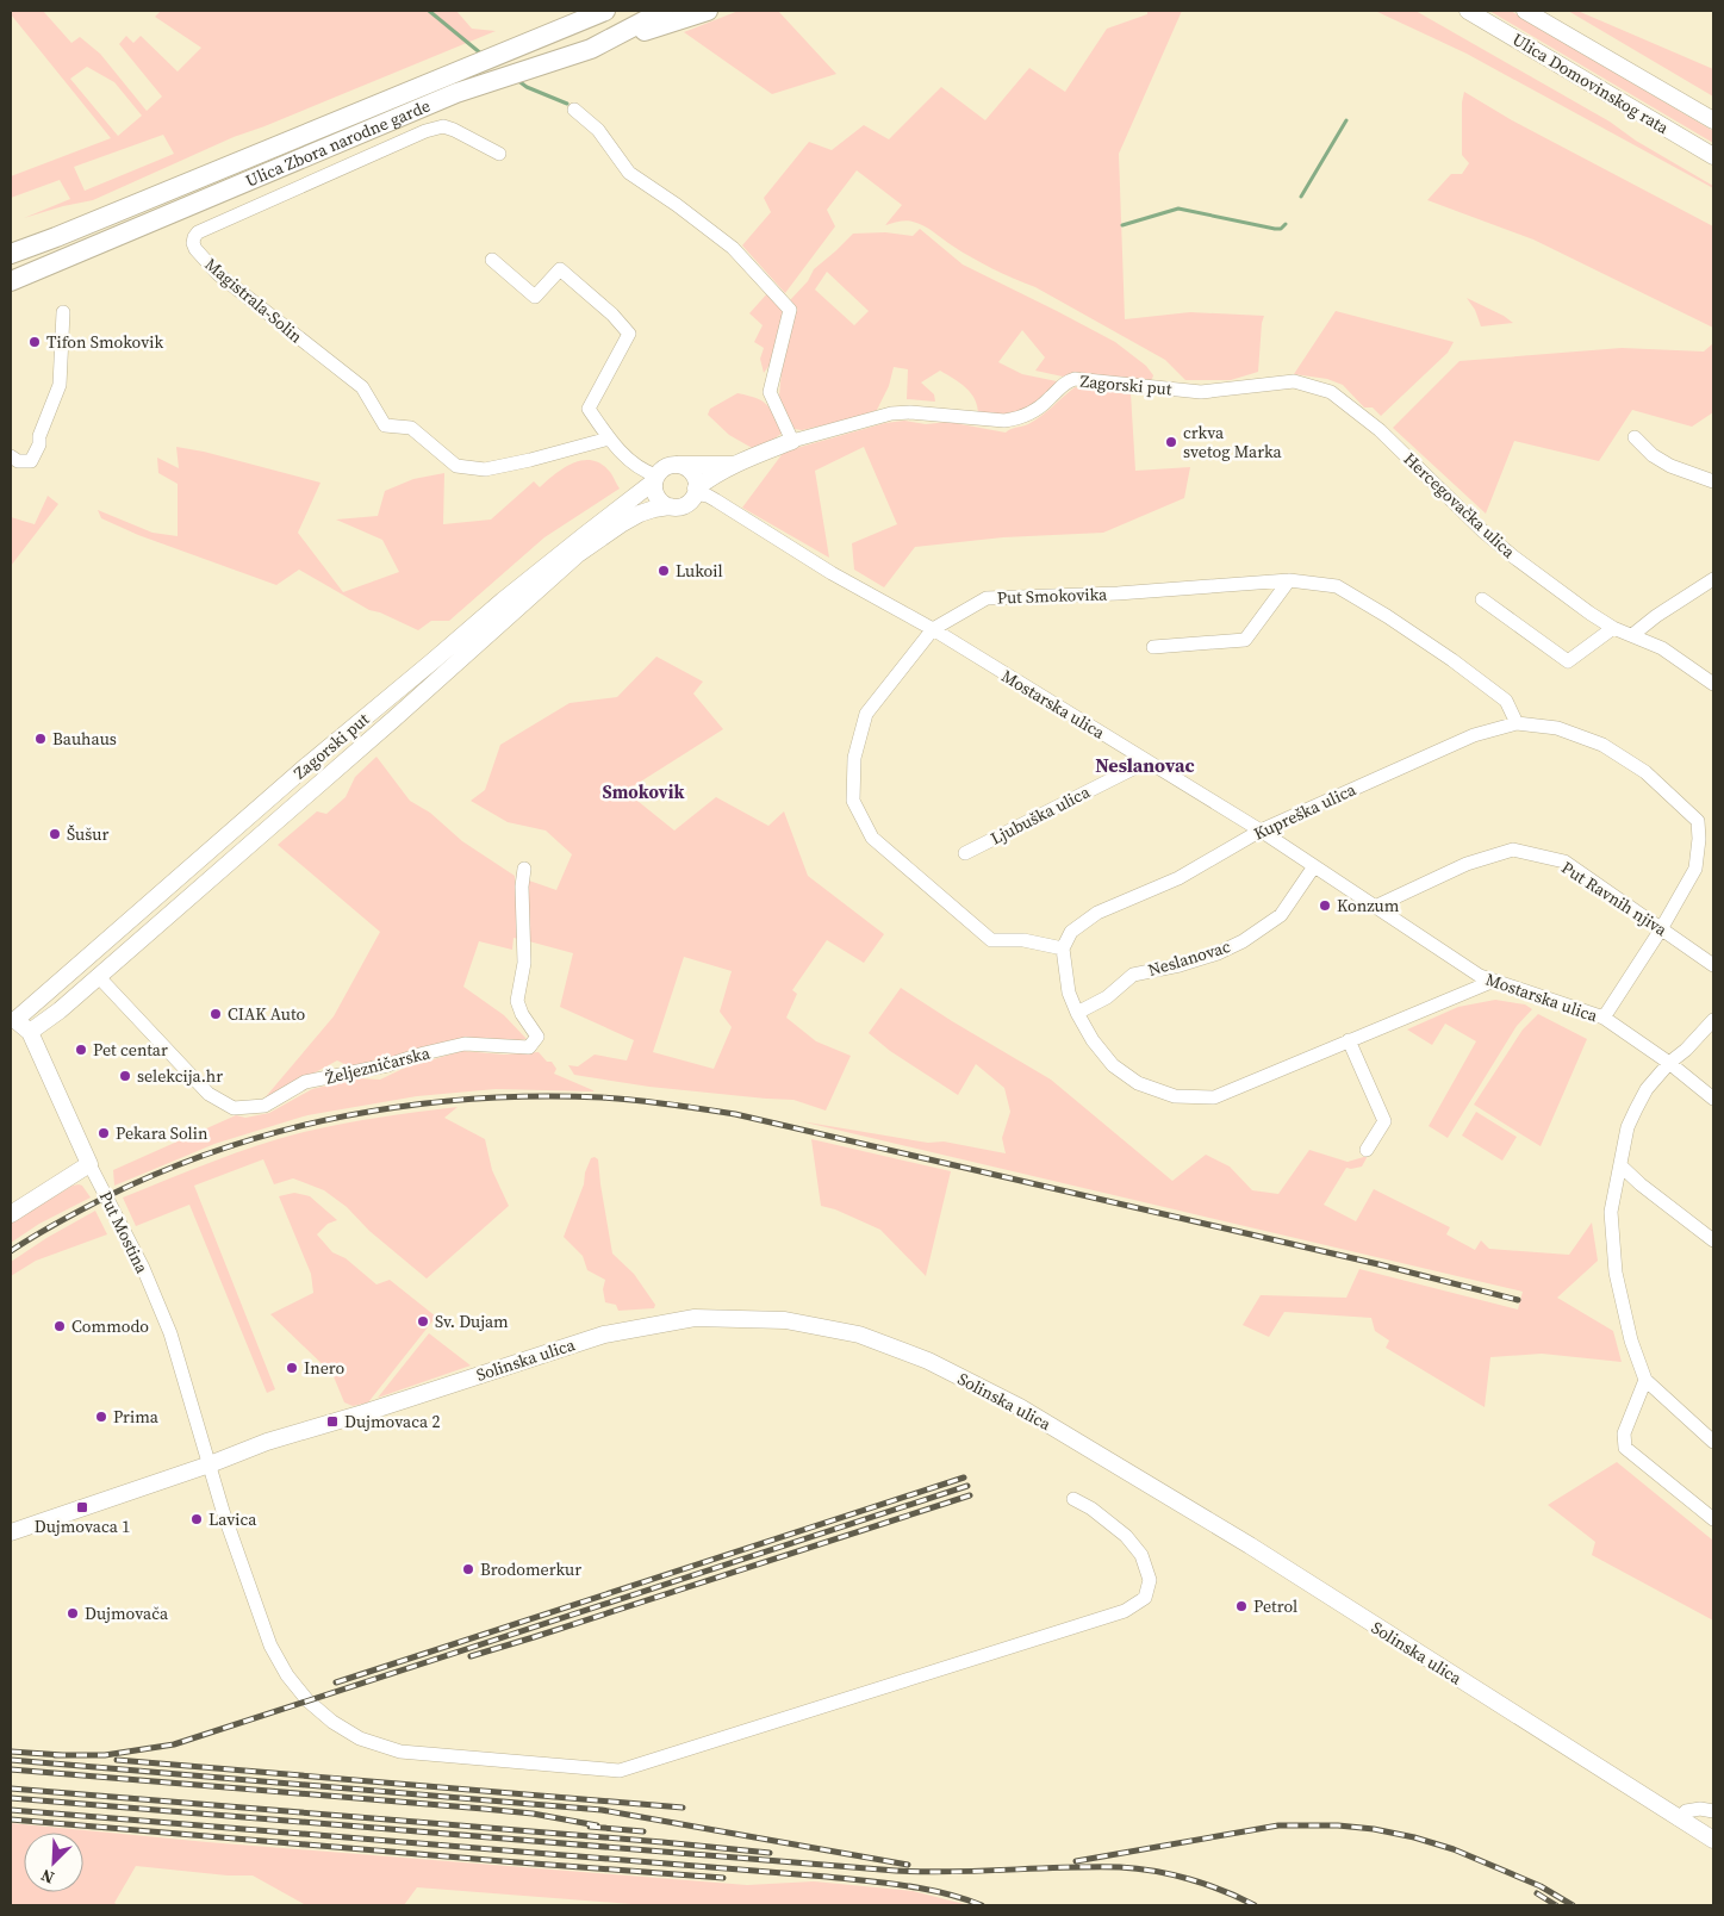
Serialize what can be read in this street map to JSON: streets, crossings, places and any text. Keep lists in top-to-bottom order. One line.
{"streets":{"highway":["Ulica Zbora narodne garde"],"main road":["Ulica Domovinskog rata","Zagorski put","Put Mostina","Solinska ulica"],"street":["Magistrala-Solin","Hercegovačka ulica","Put Smokovika","Mostarska ulica","Kupreška ulica","Ljubuška ulica","Put Ravnih njiva","Neslanovac","Željezničarska"]},"crossings":[["Zagorski put","Hercegovačka ulica"],["Zagorski put","Mostarska ulica"],["Zagorski put","Željezničarska"],["Zagorski put","Put Mostina"],["Put Smokovika","Mostarska ulica"],["Put Smokovika","Kupreška ulica"],["Mostarska ulica","Kupreška ulica"],["Mostarska ulica","Ljubuška ulica"],["Mostarska ulica","Put Ravnih njiva"],["Mostarska ulica","Neslanovac"],["Kupreška ulica","Put Ravnih njiva"],["Put Mostina","Solinska ulica"]],"districts":["Neslanovac","Smokovik"],"places":{"other":["Tifon Smokovik","crkva svetog Marka","Lukoil","Bauhaus","Šušur","Konzum","CIAK Auto","Pet centar","selekcija.hr","Pekara Solin","Sv. Dujam","Commodo","Inero","Prima","Lavica","Brodomerkur","Petrol","Dujmovača"],"transit":["Dujmovaca 2","Dujmovaca 1"]},"north":"bottom left"}
